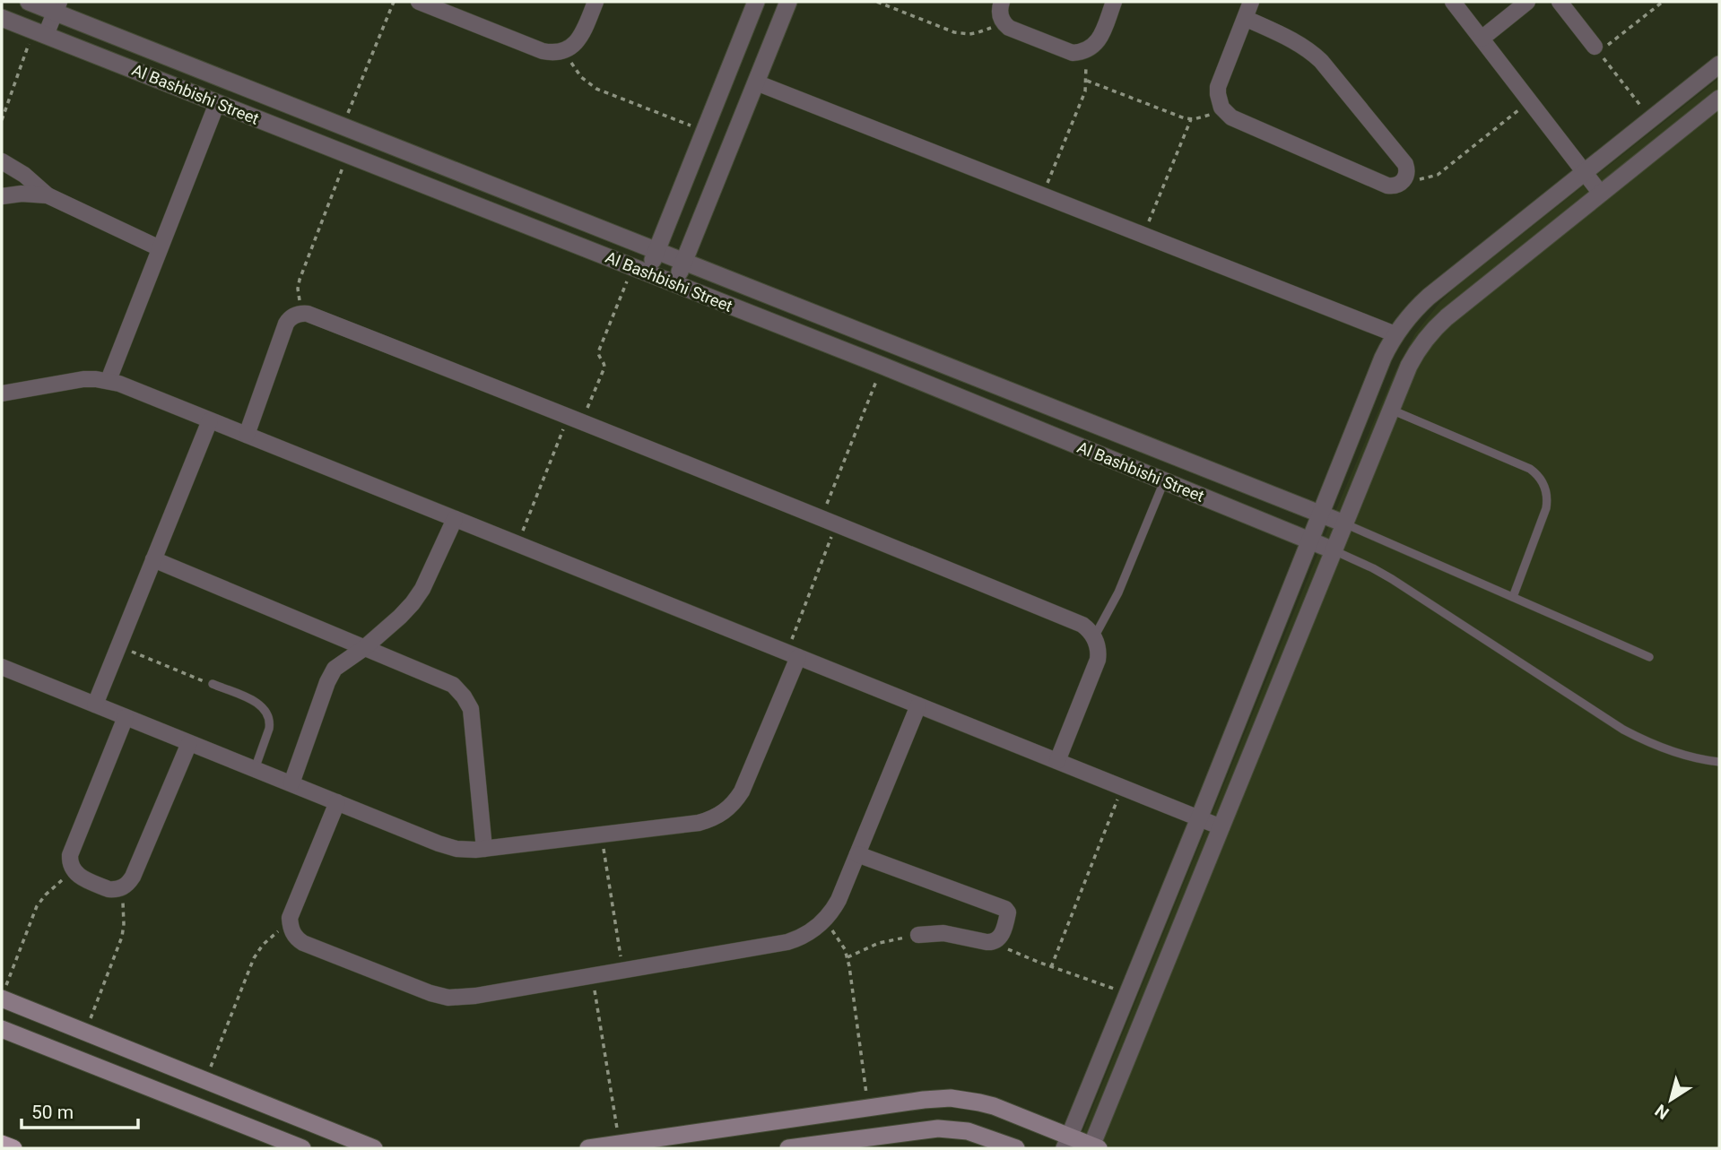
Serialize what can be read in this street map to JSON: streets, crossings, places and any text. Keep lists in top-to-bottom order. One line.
{"streets":{"street":["Al Bashbishi Street"]},"scale_bar":"50 m","north":"bottom left"}
